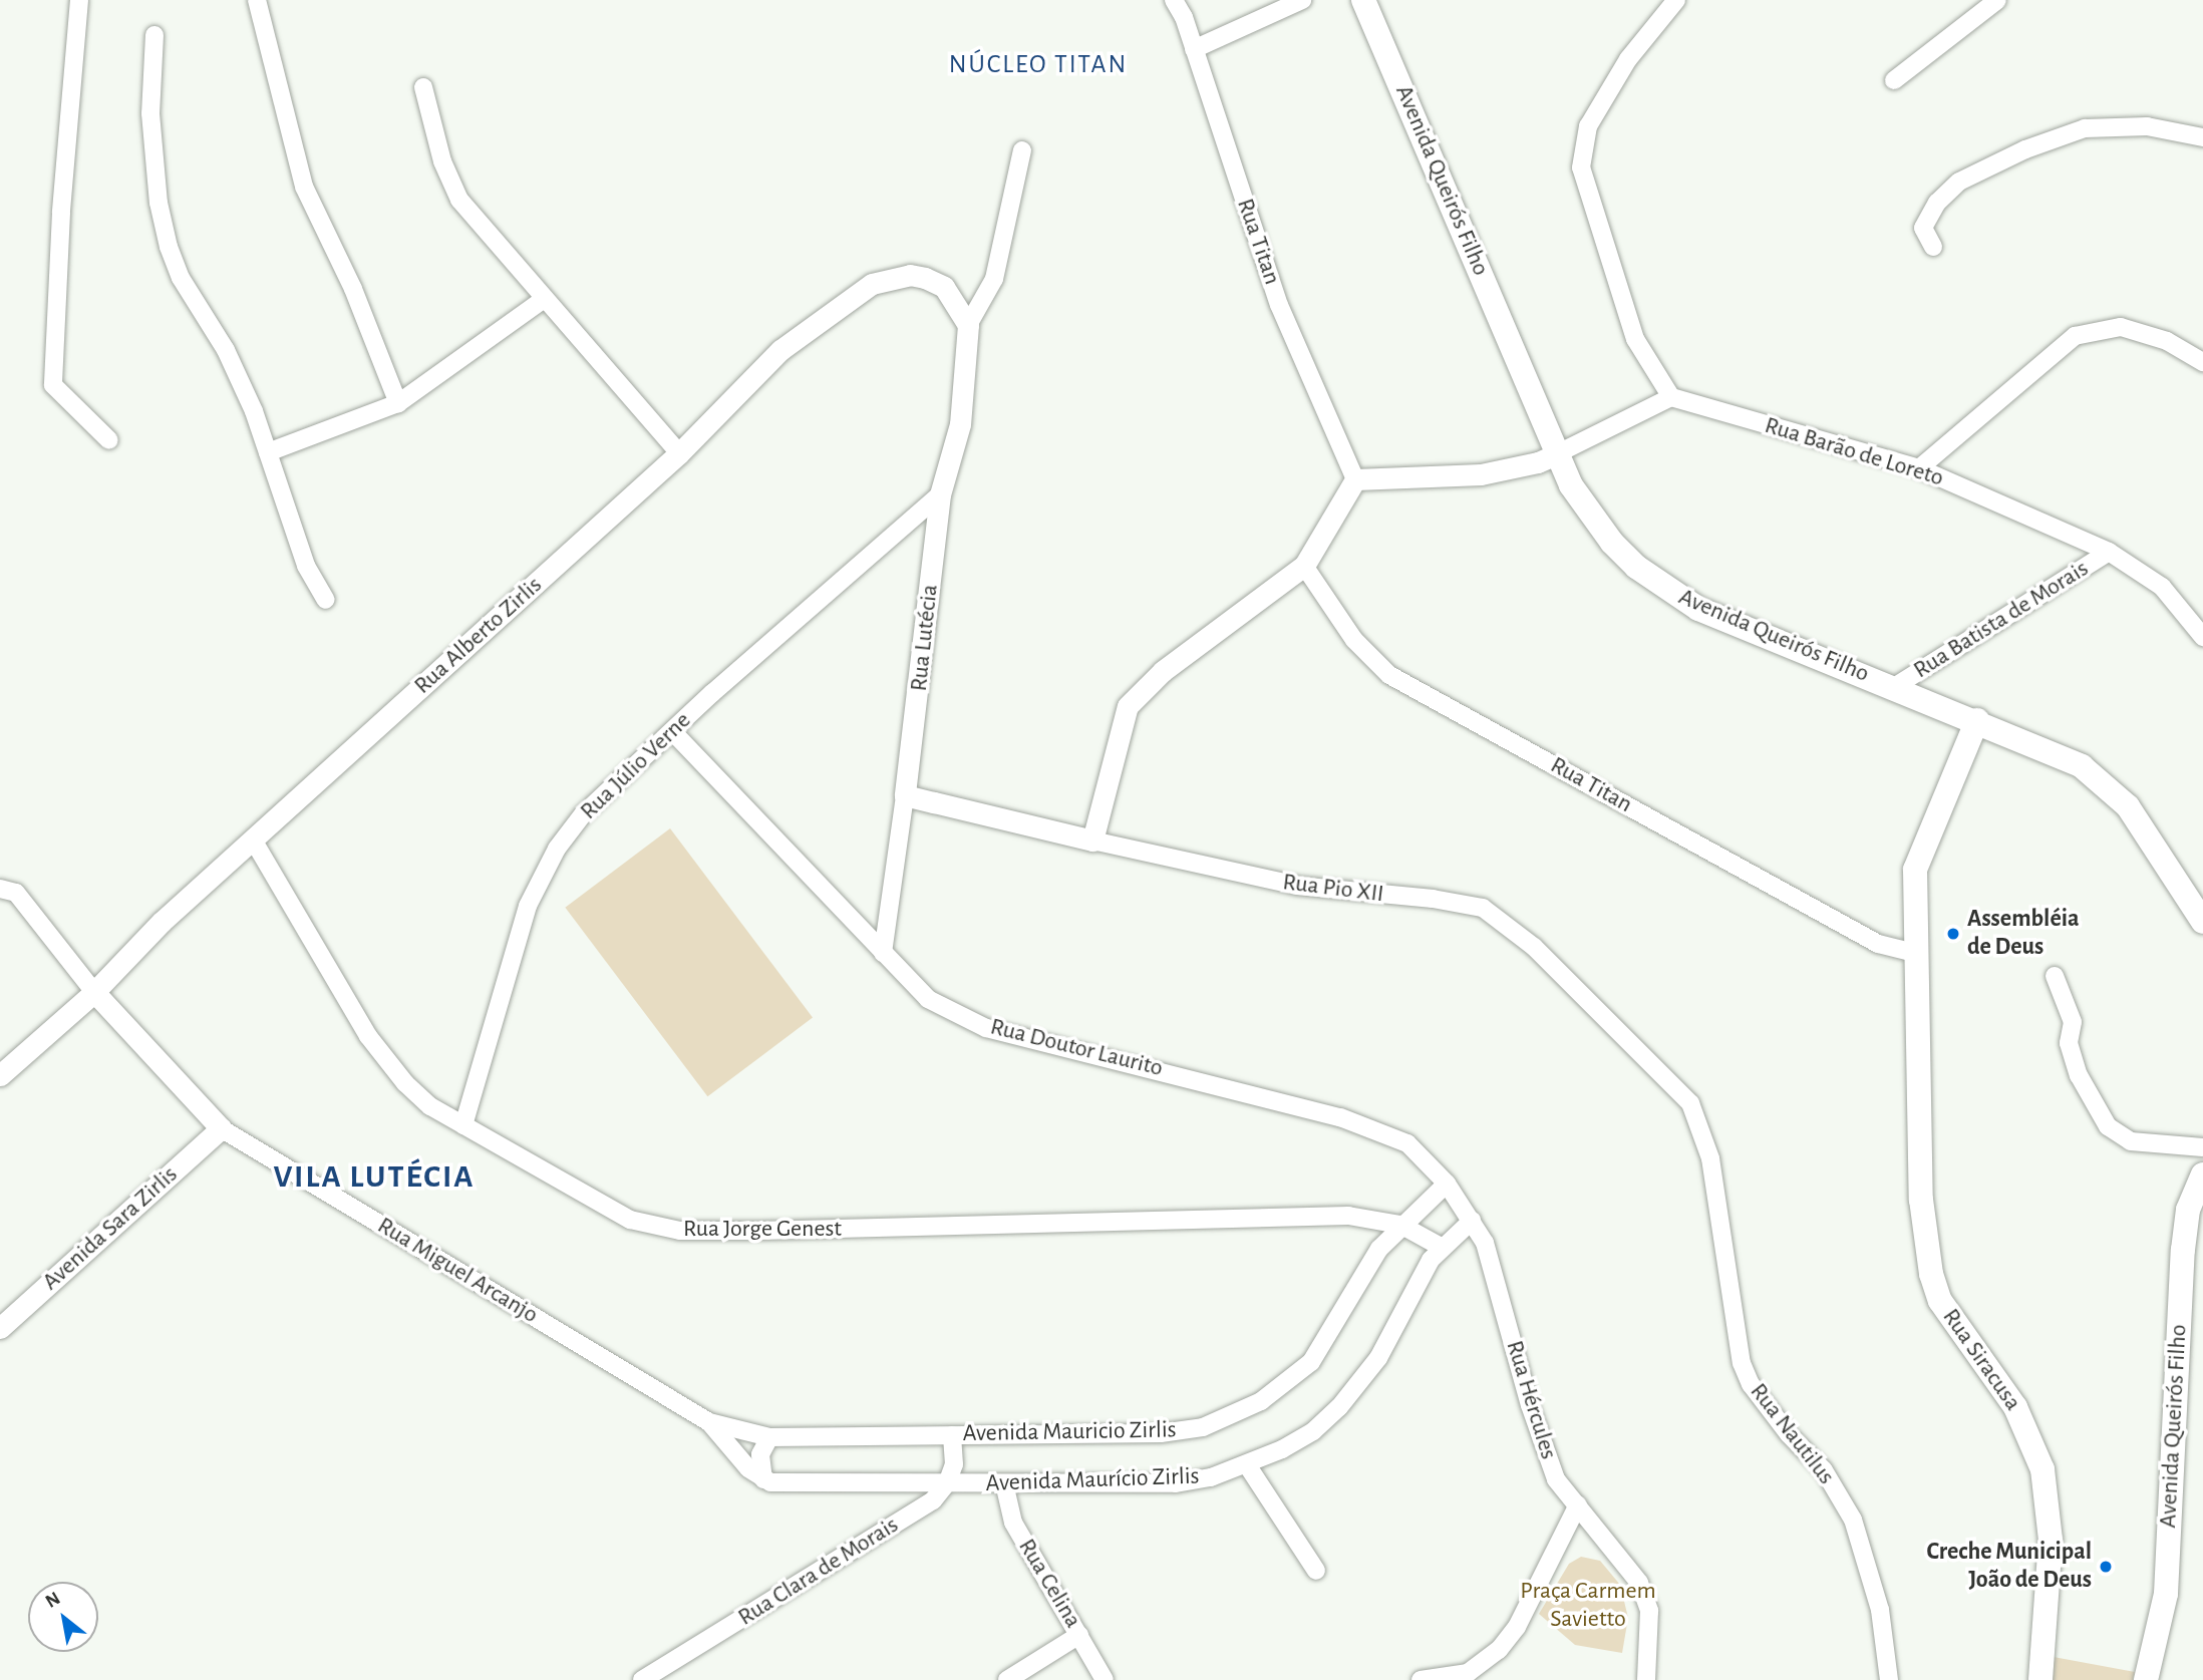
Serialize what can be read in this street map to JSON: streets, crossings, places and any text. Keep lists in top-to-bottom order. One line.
{"streets":{"main road":["Avenida Queirós Filho","Rua Siracusa"],"street":["Rua Titan","Rua Barão de Loreto","Rua Batista de Morais","Rua Alberto Zirlis","Rua Lutécia","Rua Júlio Verne","Rua Pio XII","Rua Doutor Laurito","Avenida Sara Zirlis","Rua Jorge Genest","Rua Miguel Arcanjo","Rua Hércules","Avenida Mauricio Zirlis","Rua Nautilus","Avenida Maurício Zirlis","Rua Clara de Morais","Rua Celina"]},"crossings":[["Avenida Queirós Filho","Rua Batista de Morais"],["Avenida Queirós Filho","Rua Siracusa"],["Rua Titan","Rua Siracusa"],["Rua Barão de Loreto","Rua Batista de Morais"],["Rua Alberto Zirlis","Rua Lutécia"],["Rua Alberto Zirlis","Rua Jorge Genest"],["Rua Alberto Zirlis","Rua Miguel Arcanjo"],["Rua Lutécia","Rua Júlio Verne"],["Rua Lutécia","Rua Pio XII"],["Rua Lutécia","Rua Doutor Laurito"],["Rua Júlio Verne","Rua Doutor Laurito"],["Rua Júlio Verne","Rua Jorge Genest"],["Rua Pio XII","Rua Nautilus"],["Rua Doutor Laurito","Avenida Mauricio Zirlis"],["Avenida Sara Zirlis","Rua Miguel Arcanjo"],["Rua Jorge Genest","Avenida Mauricio Zirlis"],["Rua Jorge Genest","Avenida Maurício Zirlis"],["Rua Miguel Arcanjo","Avenida Mauricio Zirlis"],["Rua Hércules","Avenida Maurício Zirlis"],["Avenida Maurício Zirlis","Rua Clara de Morais"],["Avenida Maurício Zirlis","Rua Celina"]],"districts":["NÚCLEO TITAN","VILA LUTÉCIA"],"parks":["Praça Carmem Savietto"],"places":["Assembléia de Deus","Creche Municipal João de Deus"],"north":"top left"}
